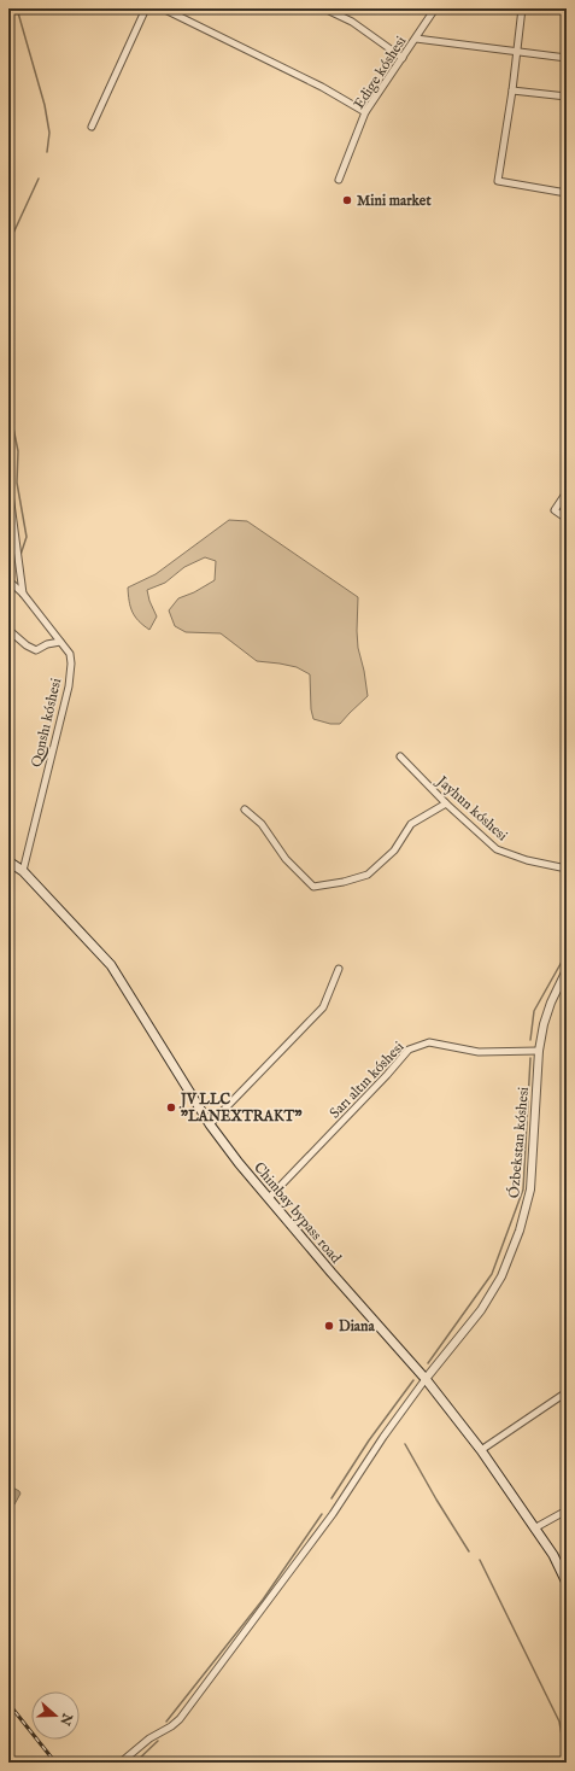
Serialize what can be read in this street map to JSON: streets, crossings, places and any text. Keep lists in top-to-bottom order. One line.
{"streets":{"main road":["Chimbay bypass road"],"street":["Edige kóshesi","Qonshı kóshesi","Jayhun kóshesi","Sarı altın kóshesi","Ózbekstan kóshesi"]},"crossings":[["Qonshı kóshesi","Chimbay bypass road"],["Sarı altın kóshesi","Ózbekstan kóshesi"],["Sarı altın kóshesi","Chimbay bypass road"],["Ózbekstan kóshesi","Chimbay bypass road"]],"places":["Mini market","JV LLC \"LANEXTRAKT\"","Diana"],"north":"right"}
